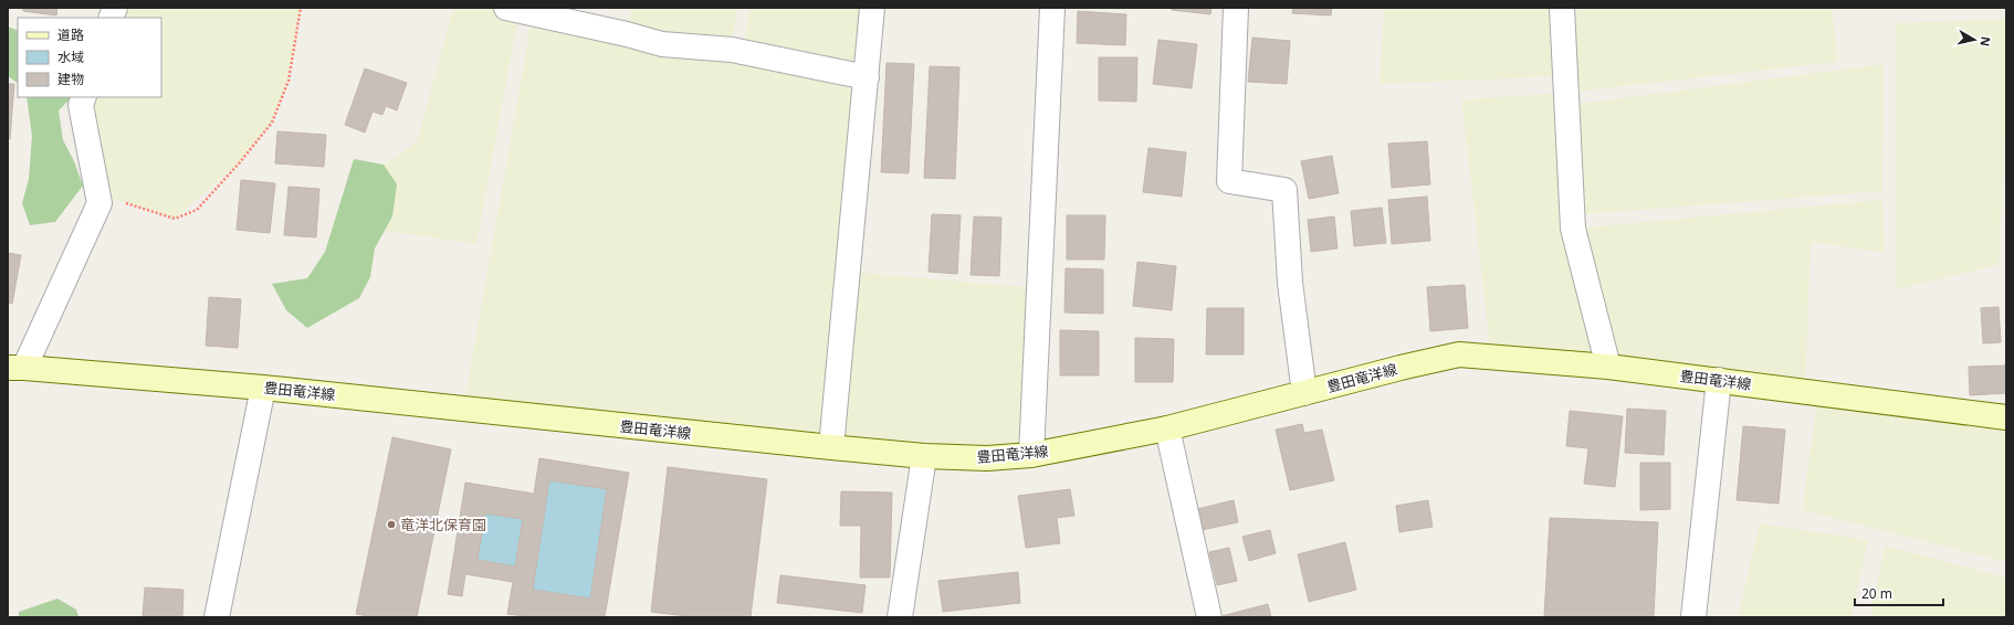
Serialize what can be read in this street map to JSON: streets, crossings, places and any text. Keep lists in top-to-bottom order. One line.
{"streets":{"main road":["豊田竜洋線"]},"places":["竜洋北保育園"],"legend":["道路","水域","建物"],"scale_bar":"20 m","north":"right"}
